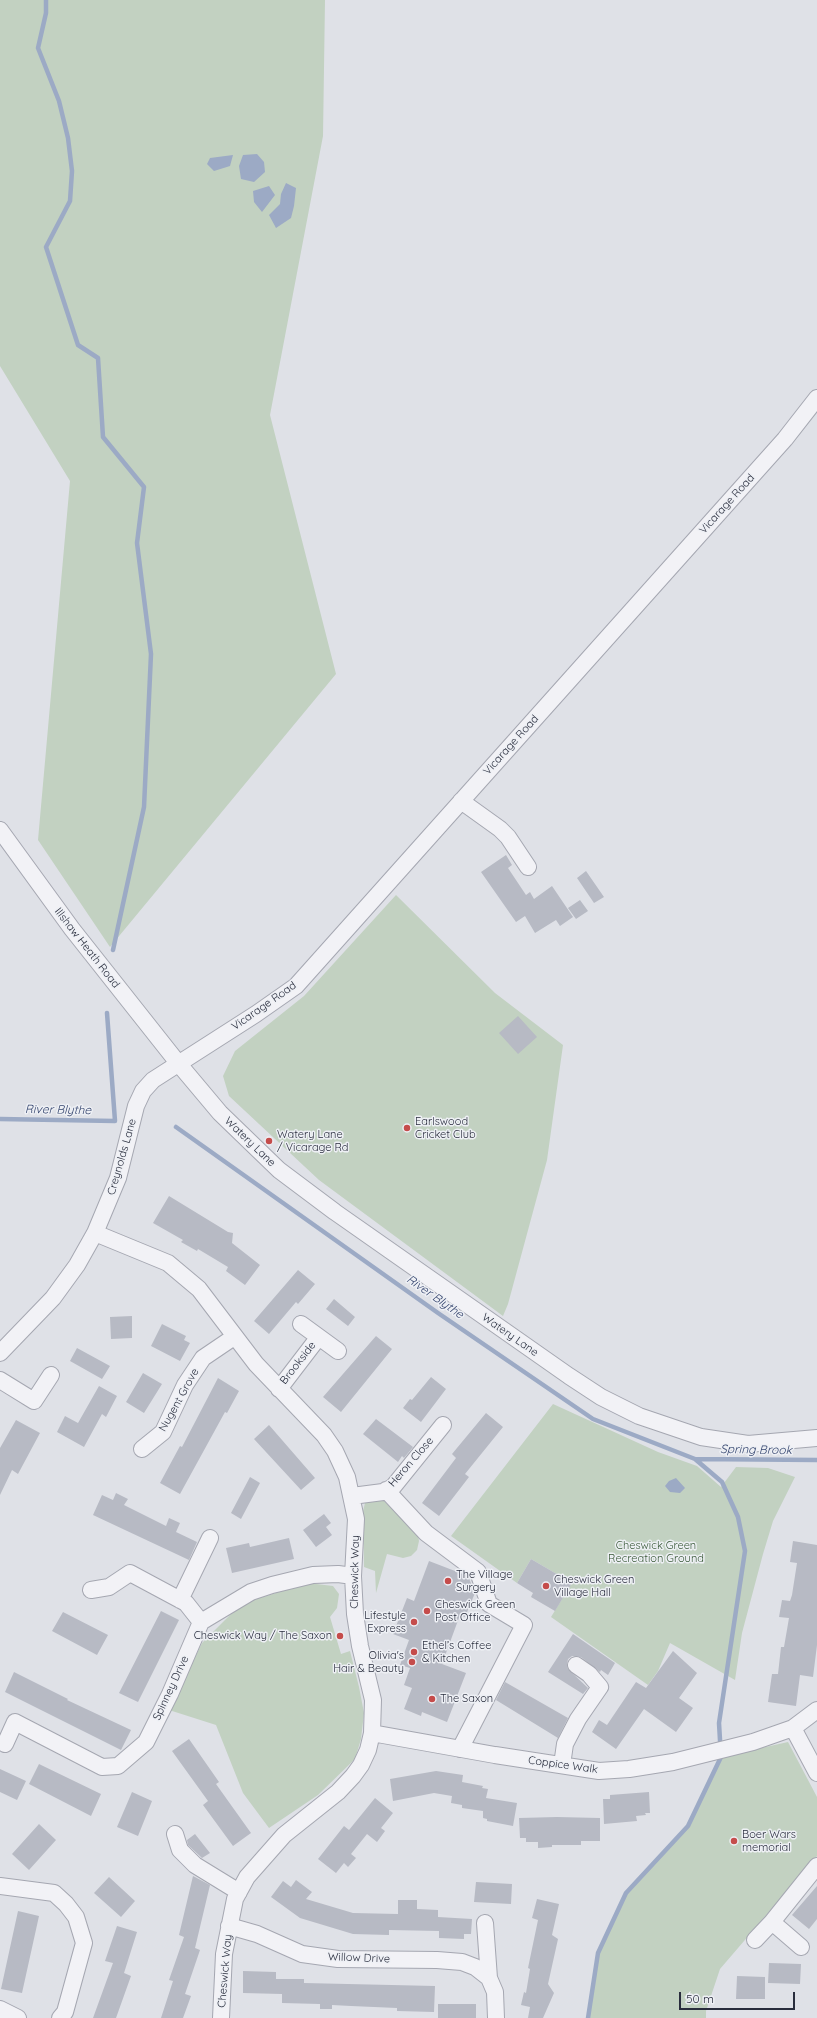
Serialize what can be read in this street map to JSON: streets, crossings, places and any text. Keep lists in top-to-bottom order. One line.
{"streets":{"street":["Vicarage Road","Illshaw Heath Road","Watery Lane","Creynolds Lane","Brookside","Nugent Grove","Heron Close","Cheswick Way","Spinney Drive","Coppice Walk","Willow Drive"]},"crossings":[["Vicarage Road","Illshaw Heath Road"],["Vicarage Road","Watery Lane"],["Vicarage Road","Creynolds Lane"],["Illshaw Heath Road","Watery Lane"],["Illshaw Heath Road","Creynolds Lane"],["Watery Lane","Creynolds Lane"],["Creynolds Lane","Cheswick Way"],["Brookside","Cheswick Way"],["Nugent Grove","Cheswick Way"],["Heron Close","Cheswick Way"],["Cheswick Way","Coppice Walk"],["Cheswick Way","Willow Drive"]],"water":["River Blythe","Spring Brook"],"parks":["Cheswick Green Recreation Ground"],"places":["Earlswood Cricket Club","Watery Lane / Vicarage Rd","The Village Surgery","Cheswick Green Village Hall","Cheswick Green Post Office","Lifestyle Express","Cheswick Way / The Saxon","Ethel’s Coffee & Kitchen","Olivia's Hair & Beauty","The Saxon","Boer Wars memorial"],"scale_bar":"50 m"}
